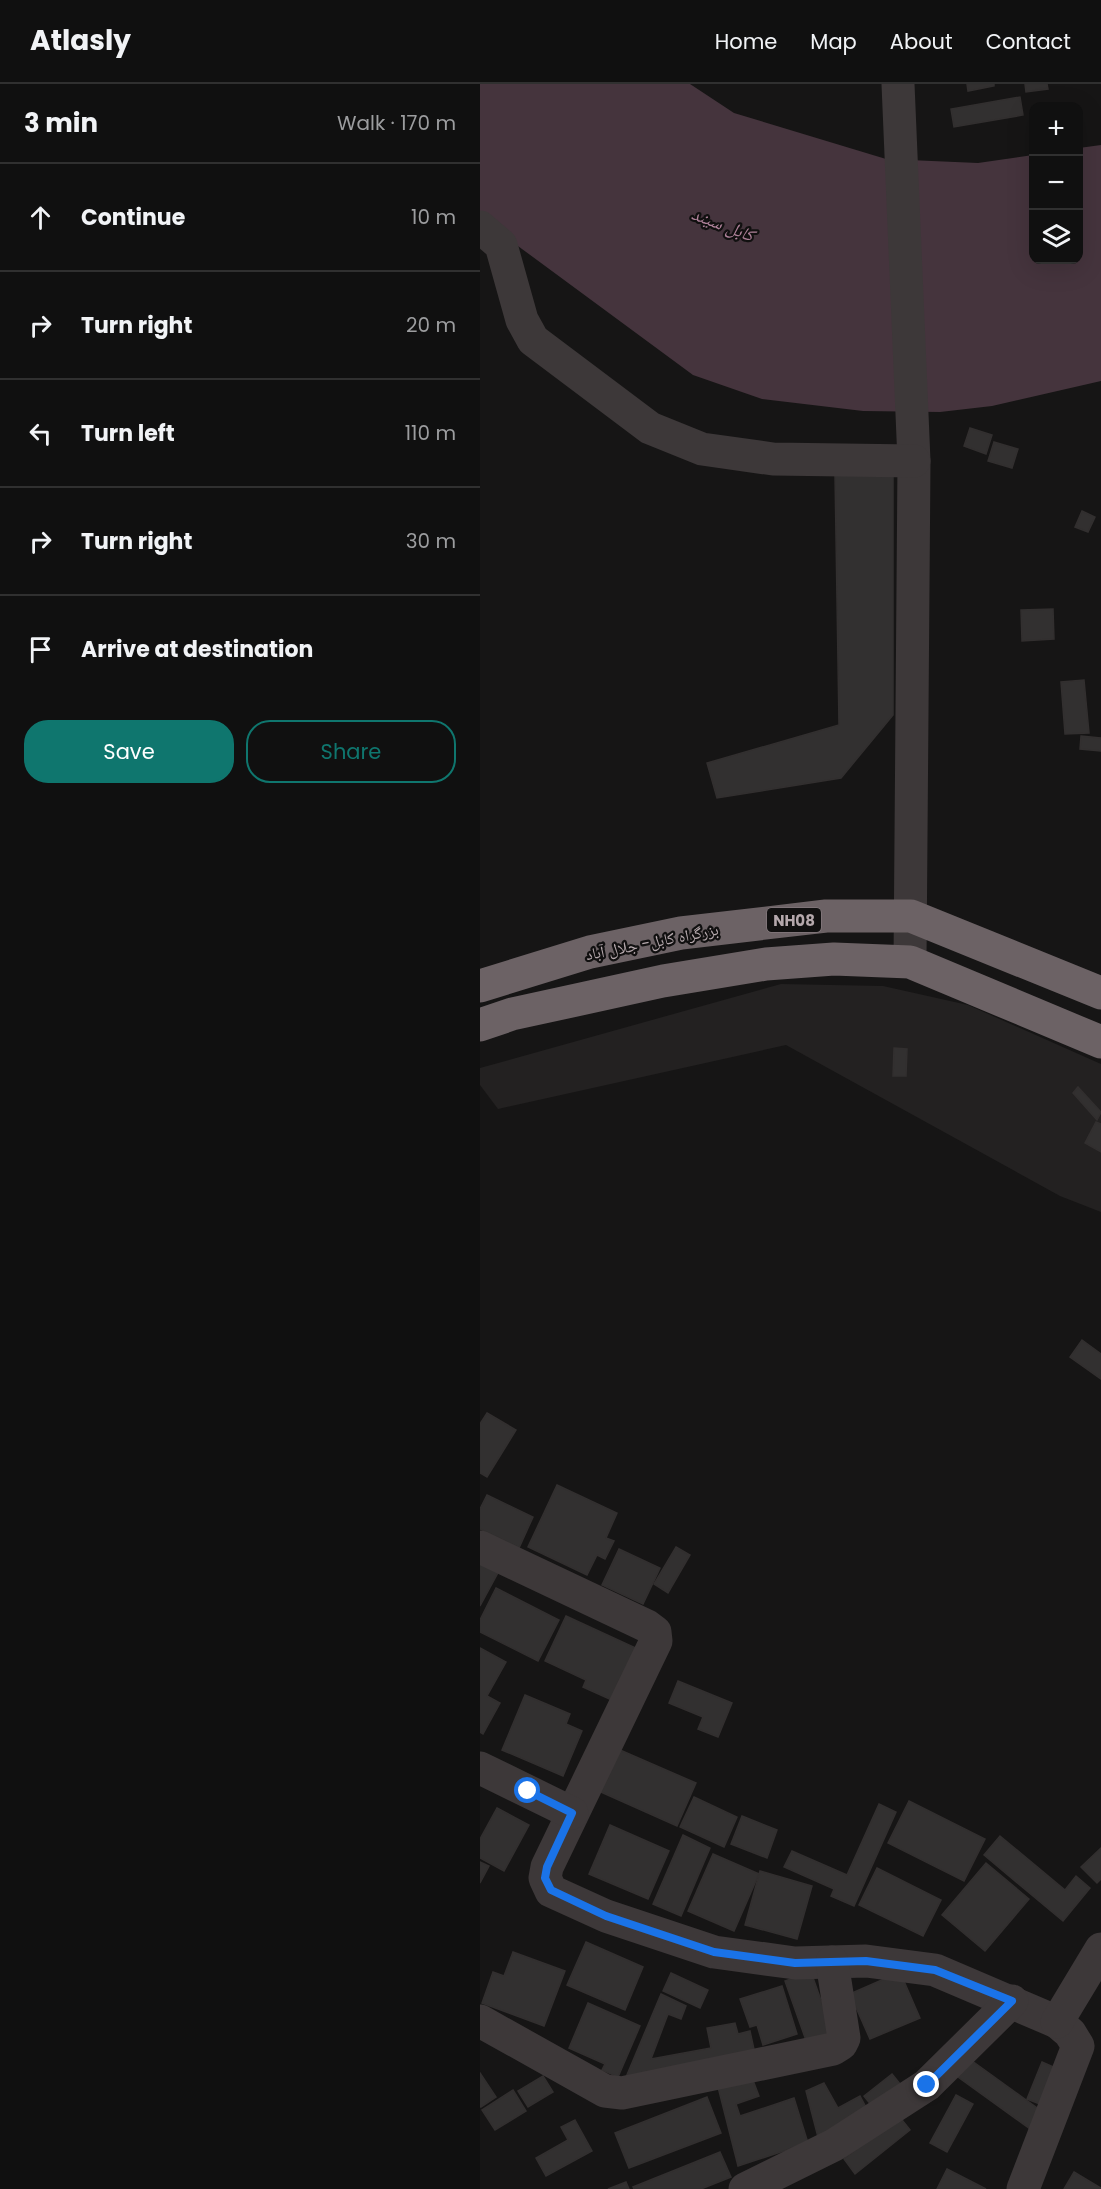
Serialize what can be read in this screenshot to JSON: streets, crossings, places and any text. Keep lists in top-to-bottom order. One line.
{"streets":{"highway":["NH08","بزرگراه کابل- جلال آباد"]},"water":["کابل سيند"],"page":{"header":"Atlasly","nav":["Home","Map","About","Contact"],"heading":["3 min","Walk · 170 m"],"map_buttons":["+","−"],"list":[["Continue","10 m"],["Turn right","20 m"],["Turn left","110 m"],["Turn right","30 m"],"Arrive at destination"],"buttons":["Save","Share"]}}
